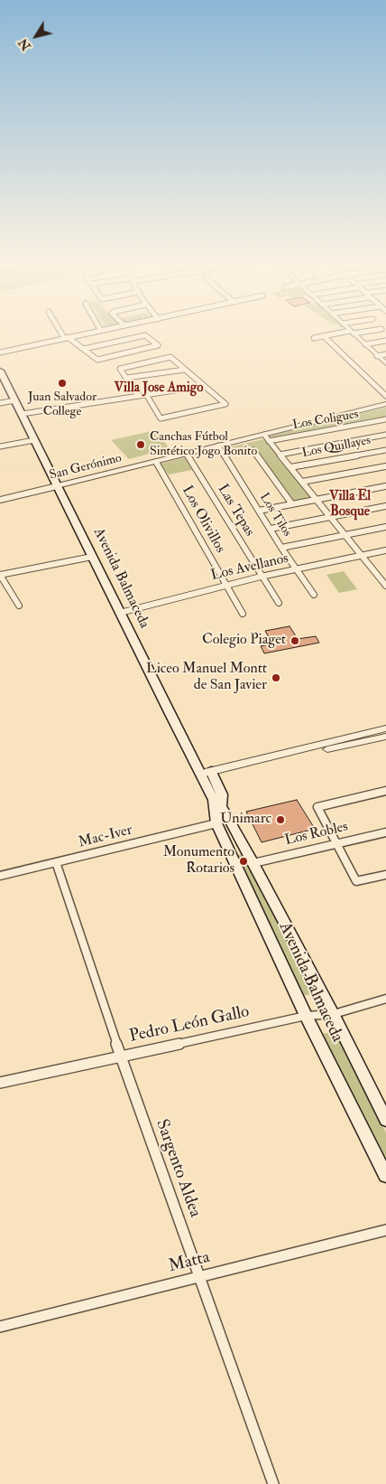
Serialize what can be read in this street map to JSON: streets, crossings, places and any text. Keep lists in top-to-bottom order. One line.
{"streets":{"main road":["Avenida Balmaceda"],"street":["Los Coligues","Los Quillayes","San Gerónimo","Las Tepas","Los Tilos","Los Olivillos","Los Avellanos","Los Robles","Mac-Iver","Pedro León Gallo","Sargento Aldea","Matta"]},"crossings":[["San Gerónimo","Las Tepas"],["San Gerónimo","Los Tilos"],["San Gerónimo","Los Olivillos"],["San Gerónimo","Avenida Balmaceda"],["Las Tepas","Los Avellanos"],["Los Tilos","Los Avellanos"],["Los Olivillos","Los Avellanos"],["Los Avellanos","Avenida Balmaceda"],["Avenida Balmaceda","Los Robles"],["Avenida Balmaceda","Mac-Iver"],["Avenida Balmaceda","Pedro León Gallo"],["Mac-Iver","Sargento Aldea"],["Pedro León Gallo","Sargento Aldea"],["Sargento Aldea","Matta"]],"districts":["Villa Jose Amigo","Villa El Bosque"],"places":["Juan Salvador College","Canchas Fútbol Sintético Jogo Bonito","Colegio Piaget","Liceo Manuel Montt de San Javier","Unimarc","Monumento Rotarios"],"north":"bottom left"}
